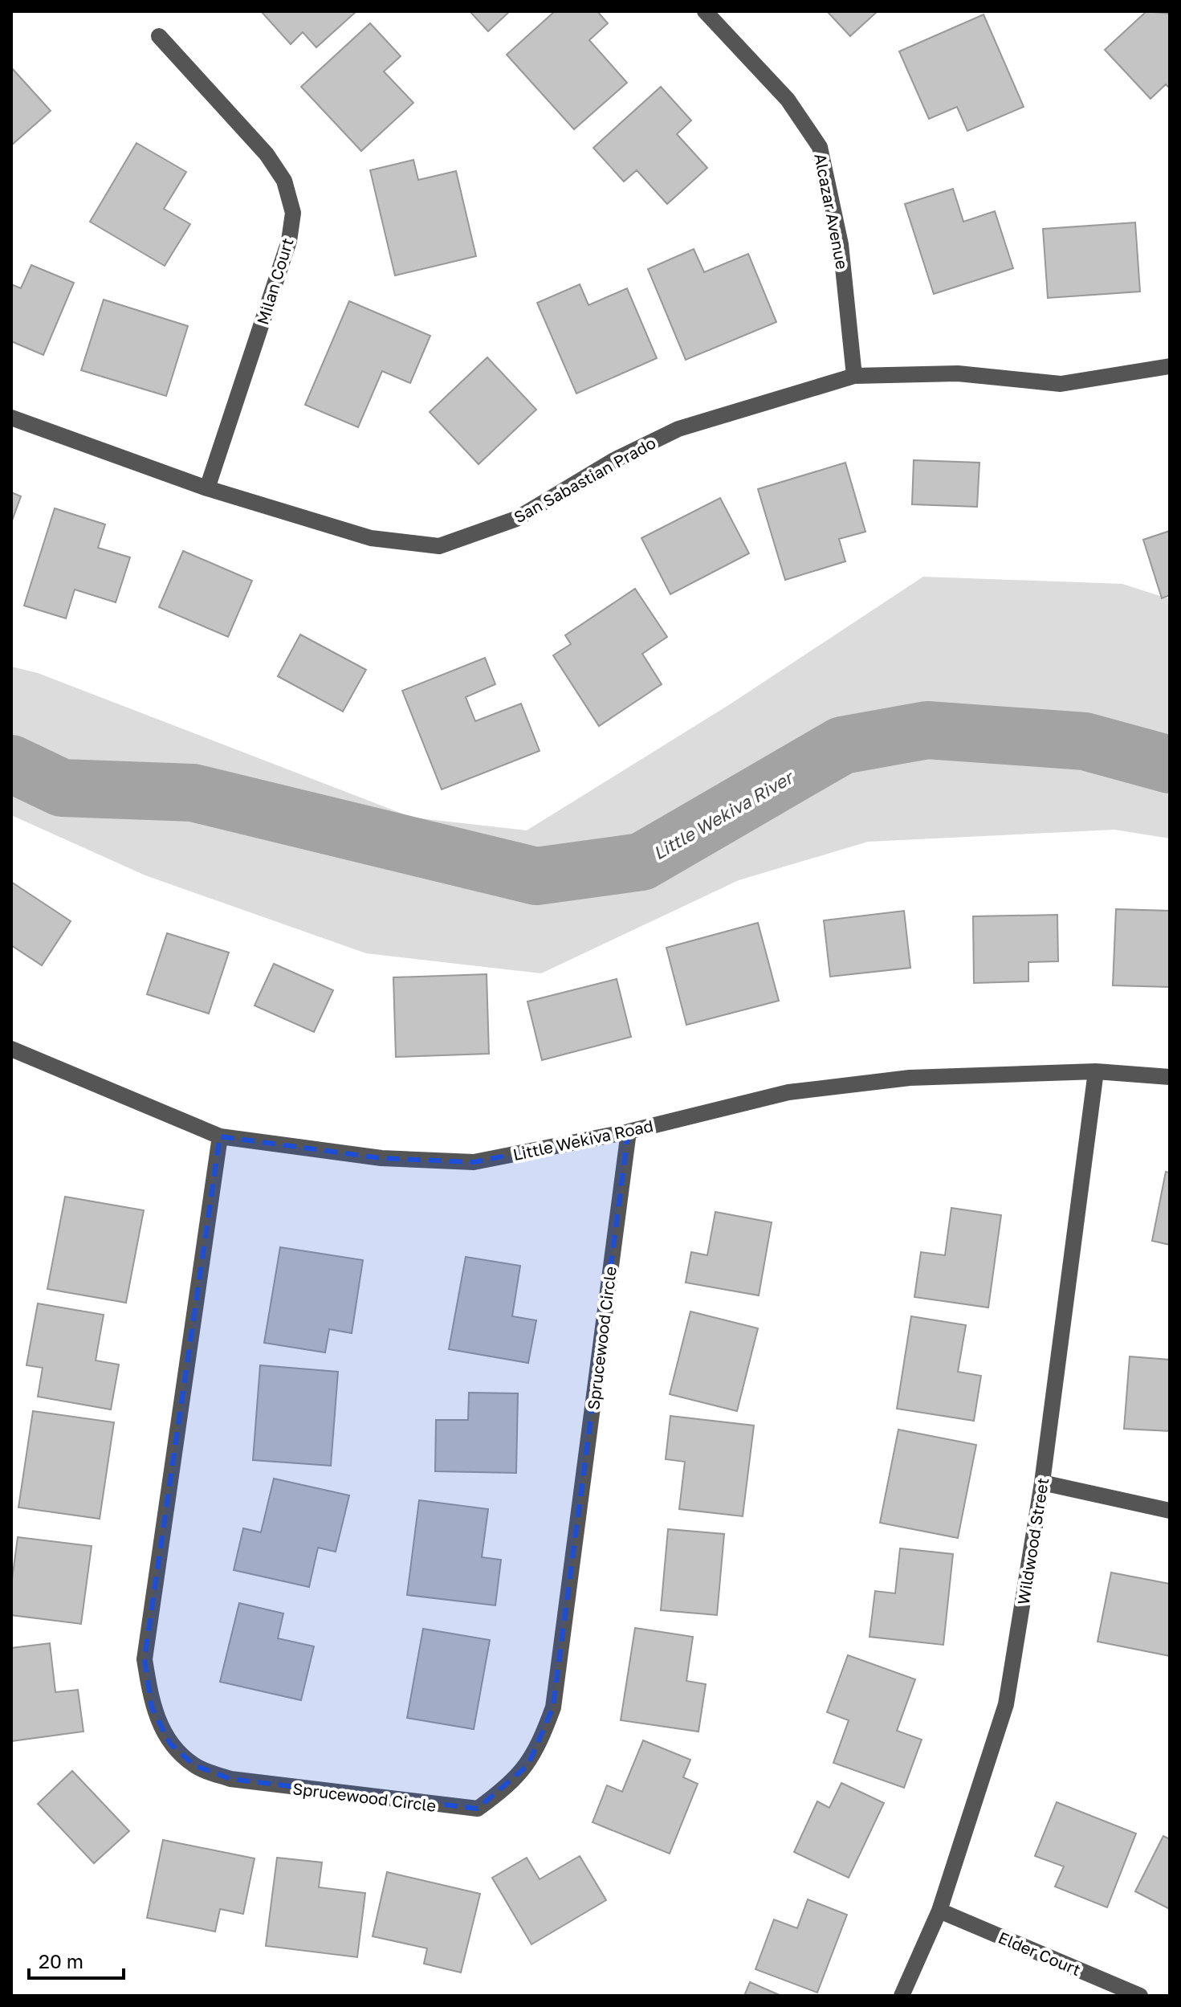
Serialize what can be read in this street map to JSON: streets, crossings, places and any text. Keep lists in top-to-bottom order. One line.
{"streets":{"street":["Alcazar Avenue","Milan Court","San Sabastian Prado","Little Wekiva Road","Sprucewood Circle","Wildwood Street","Elder Court"]},"crossings":[["Alcazar Avenue","San Sabastian Prado"],["Milan Court","San Sabastian Prado"],["Little Wekiva Road","Sprucewood Circle"],["Little Wekiva Road","Wildwood Street"],["Wildwood Street","Elder Court"]],"water":["Little Wekiva River"],"scale_bar":"20 m"}
